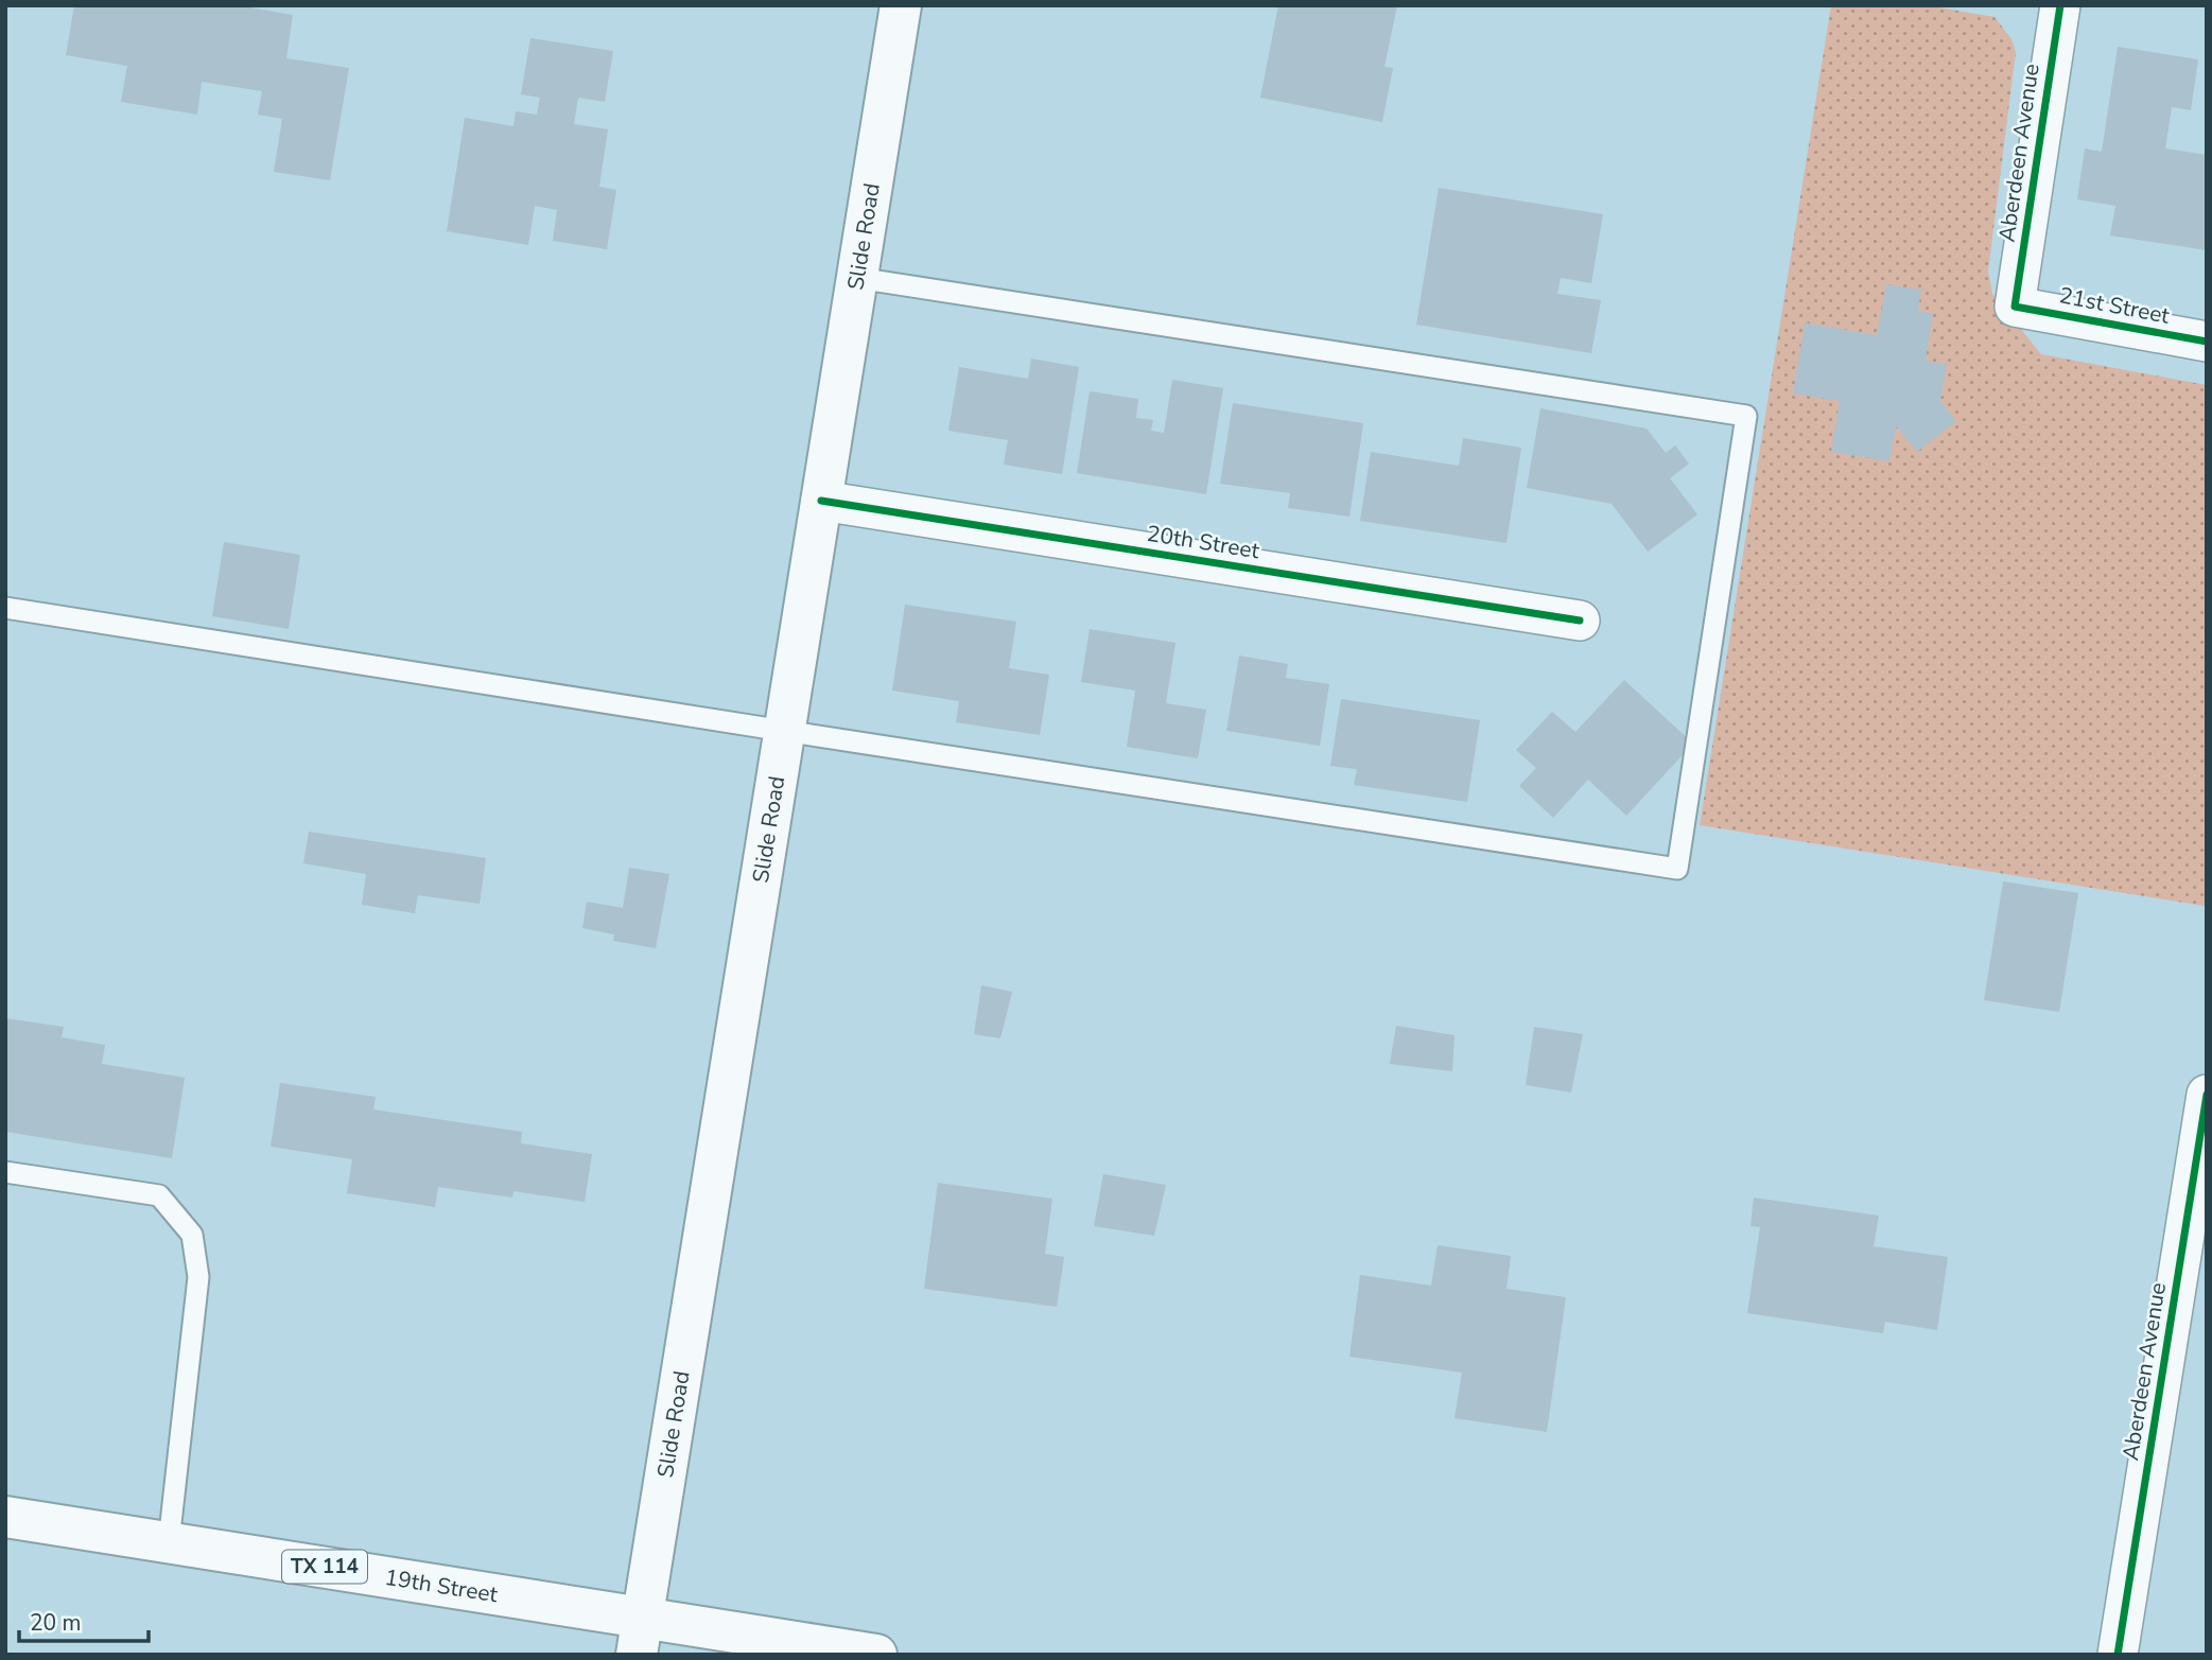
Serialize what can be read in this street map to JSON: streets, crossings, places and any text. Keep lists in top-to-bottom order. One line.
{"streets":{"main road":["Slide Road","TX 114","19th Street"],"street":["Aberdeen Avenue","21st Street","20th Street"]},"crossings":[["Aberdeen Avenue","21st Street"],["Slide Road","20th Street"],["Slide Road","19th Street"]],"scale_bar":"20 m"}
